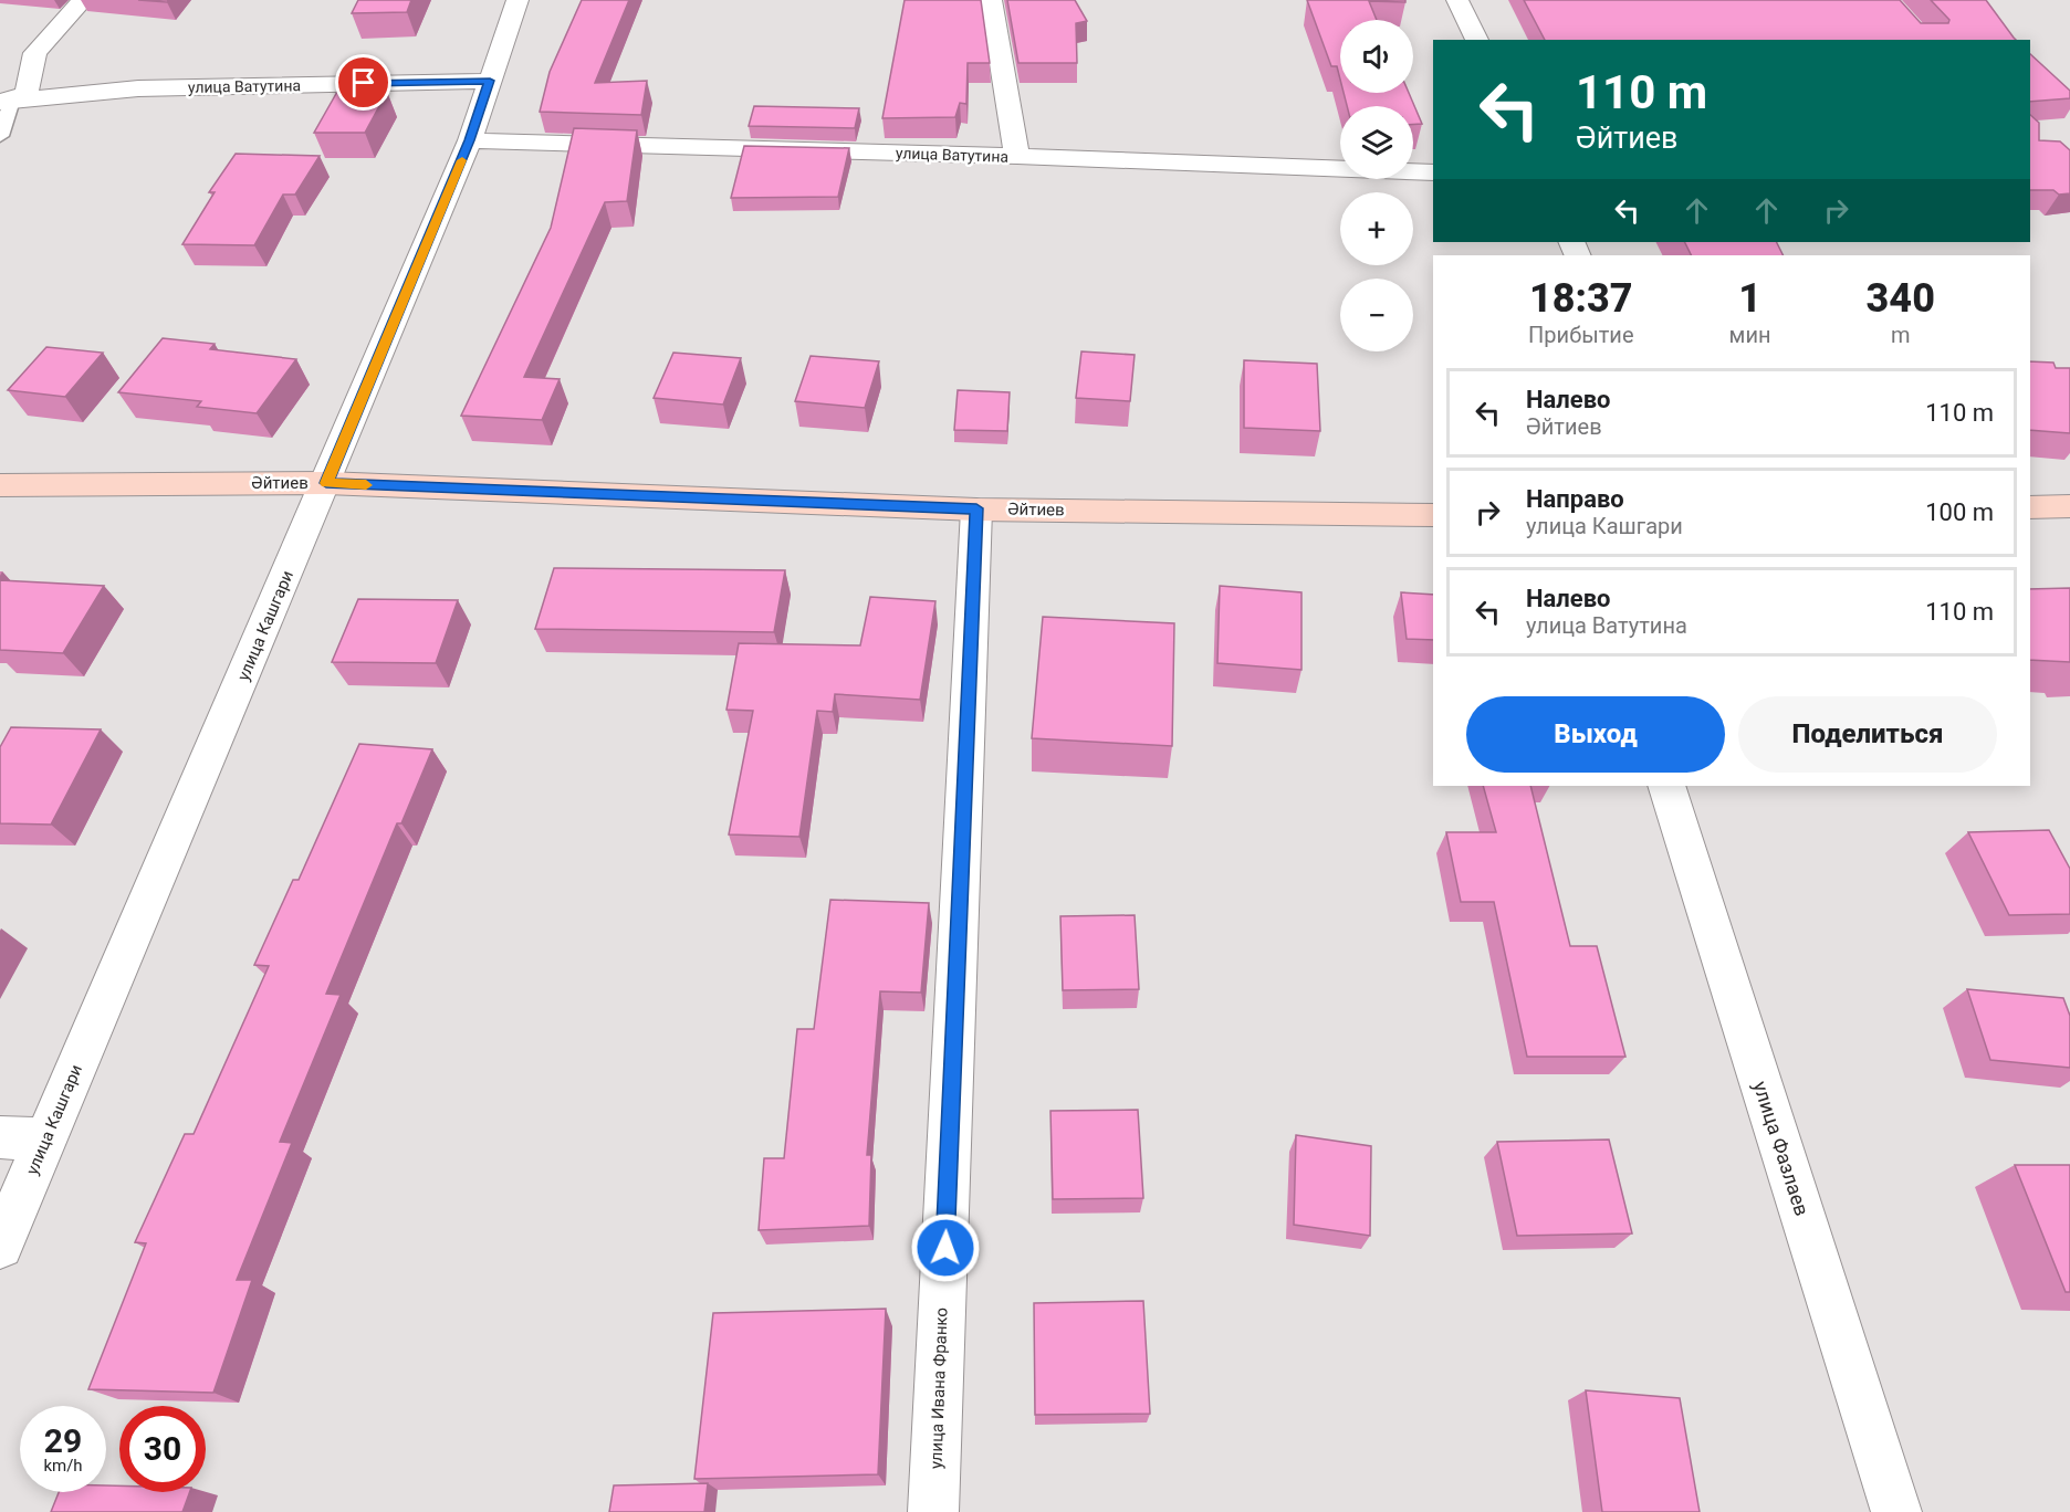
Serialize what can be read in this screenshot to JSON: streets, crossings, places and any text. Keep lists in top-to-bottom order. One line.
{"streets":{"street":["улица Ватутина","Әйтиев","улица Кашгари","улица Фазлаев","улица Ивана Франко"]},"crossings":[["улица Ватутина","улица Кашгари"],["Әйтиев","улица Кашгари"],["Әйтиев","улица Ивана Франко"]],"page":{"map_buttons":["+","−"],"turn":["110 m","Әйтиев"],"eta":["18:37","Прибытие","1","мин","340","m"],"list":[{"name":"Налево","note":"Әйтиев","value":"110 m"},{"name":"Направо","note":"улица Кашгари","value":"100 m"},{"name":"Налево","note":"улица Ватутина","value":"110 m"}],"buttons":["Выход","Поделиться"],"speed":"29 km/h","limit":"30"}}
